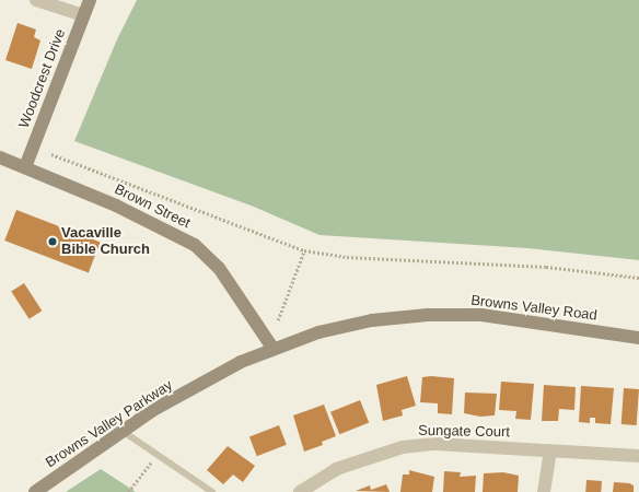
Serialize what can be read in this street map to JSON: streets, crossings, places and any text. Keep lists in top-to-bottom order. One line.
{"streets":{"street":["Woodcrest Drive","Brown Street","Browns Valley Road","Browns Valley Parkway","Sungate Court"]},"crossings":[["Woodcrest Drive","Brown Street"],["Brown Street","Browns Valley Road"],["Brown Street","Browns Valley Parkway"],["Browns Valley Road","Browns Valley Parkway"]],"places":["Vacaville Bible Church"]}
